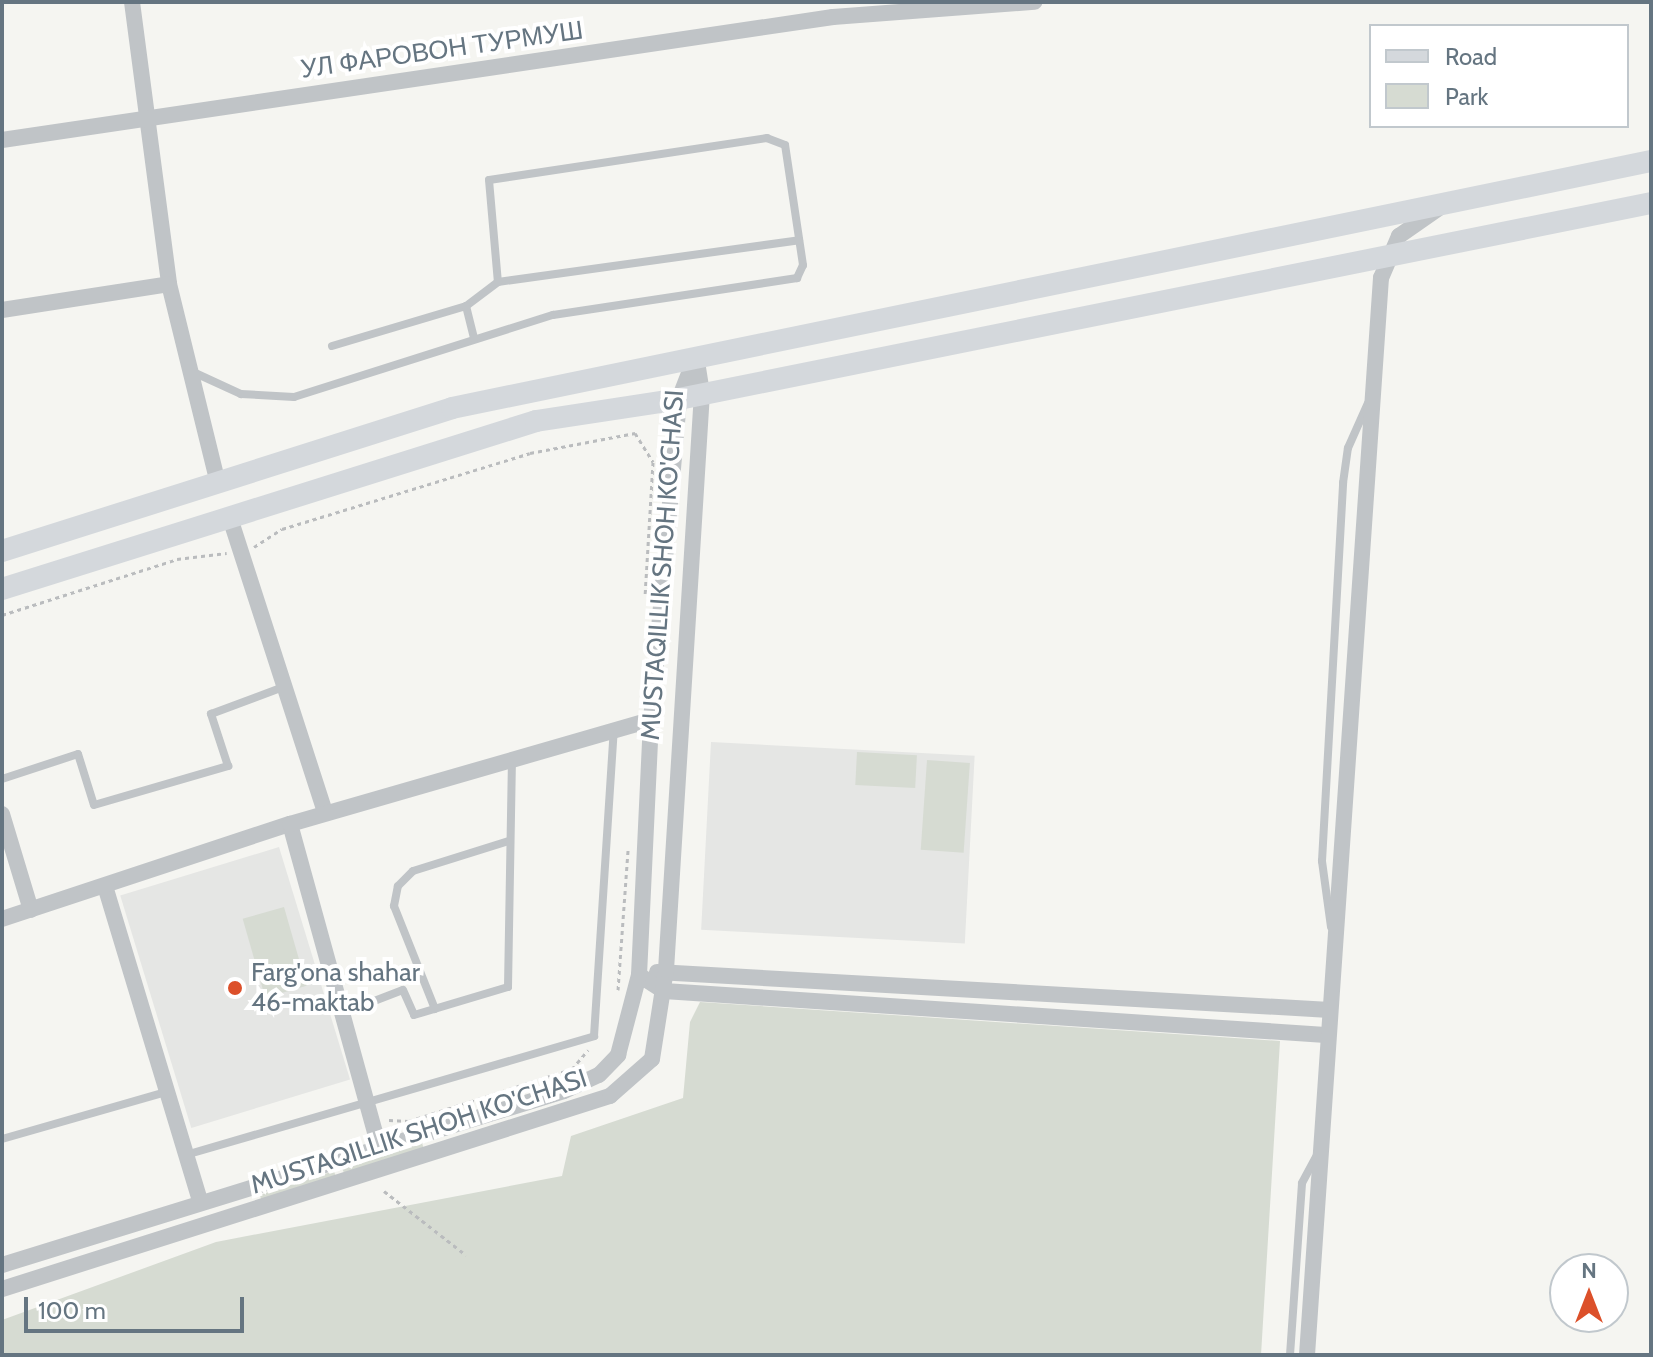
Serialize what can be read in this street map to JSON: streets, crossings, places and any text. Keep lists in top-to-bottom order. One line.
{"streets":{"street":["УЛ ФАРОВОН ТУРМУШ","MUSTAQILLIK SHOH KO'CHASI"]},"places":["Farg'ona shahar 46-maktab"],"legend":["Road","Park"],"scale_bar":"100 m","north":"top"}
